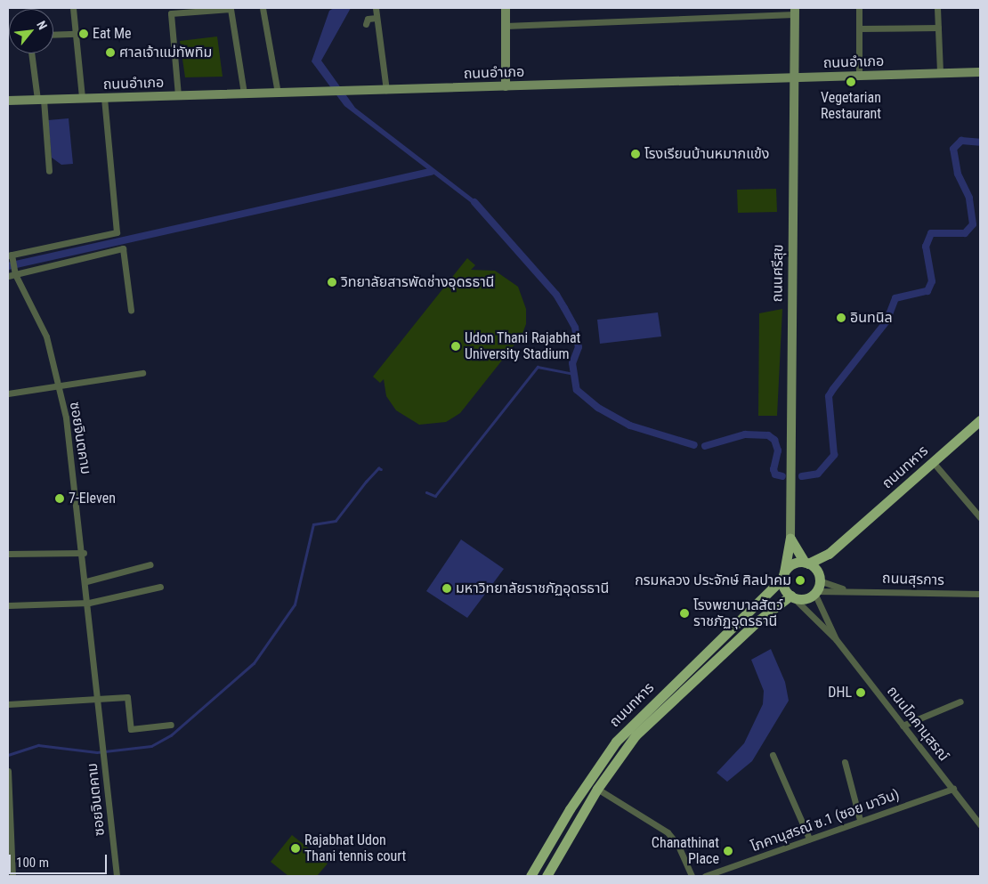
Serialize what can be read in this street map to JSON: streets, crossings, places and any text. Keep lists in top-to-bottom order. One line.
{"streets":{"main road":["ถนนทหาร"],"street":["ถนนอำเภอ","ถนนศรีสุข","ซอยจินตคาม","ถนนสุรการ","ถนนโภคานุสรณ์","โภคานุสรณ์ ซ.1 (ซอย มาวิน)"]},"crossings":[["ถนนอำเภอ","ถนนศรีสุข"],["ถนนอำเภอ","ซอยจินตคาม"],["ถนนทหาร","ถนนสุรการ"],["ถนนทหาร","ถนนโภคานุสรณ์"],["ถนนสุรการ","ถนนโภคานุสรณ์"],["ถนนโภคานุสรณ์","โภคานุสรณ์ ซ.1 (ซอย มาวิน)"]],"places":["Eat Me","ศาลเจ้าแม่ทัพทิม","Vegetarian Restaurant","โรงเรียนบ้านหมากแข้ง","วิทยาลัยสารพัดช่างอุดรธานี","อินทนิล","Udon Thani Rajabhat University Stadium","7-Eleven","กรมหลวง ประจักษ์ ศิลปาคม","มหาวิทยาลัยราชภัฏอุดรธานี","โรงพยาบาลสัตว์ ราชภัฏอุดรธานี","DHL","Rajabhat Udon Thani tennis court","Chanathinat Place"],"scale_bar":"100 m","north":"top right"}
